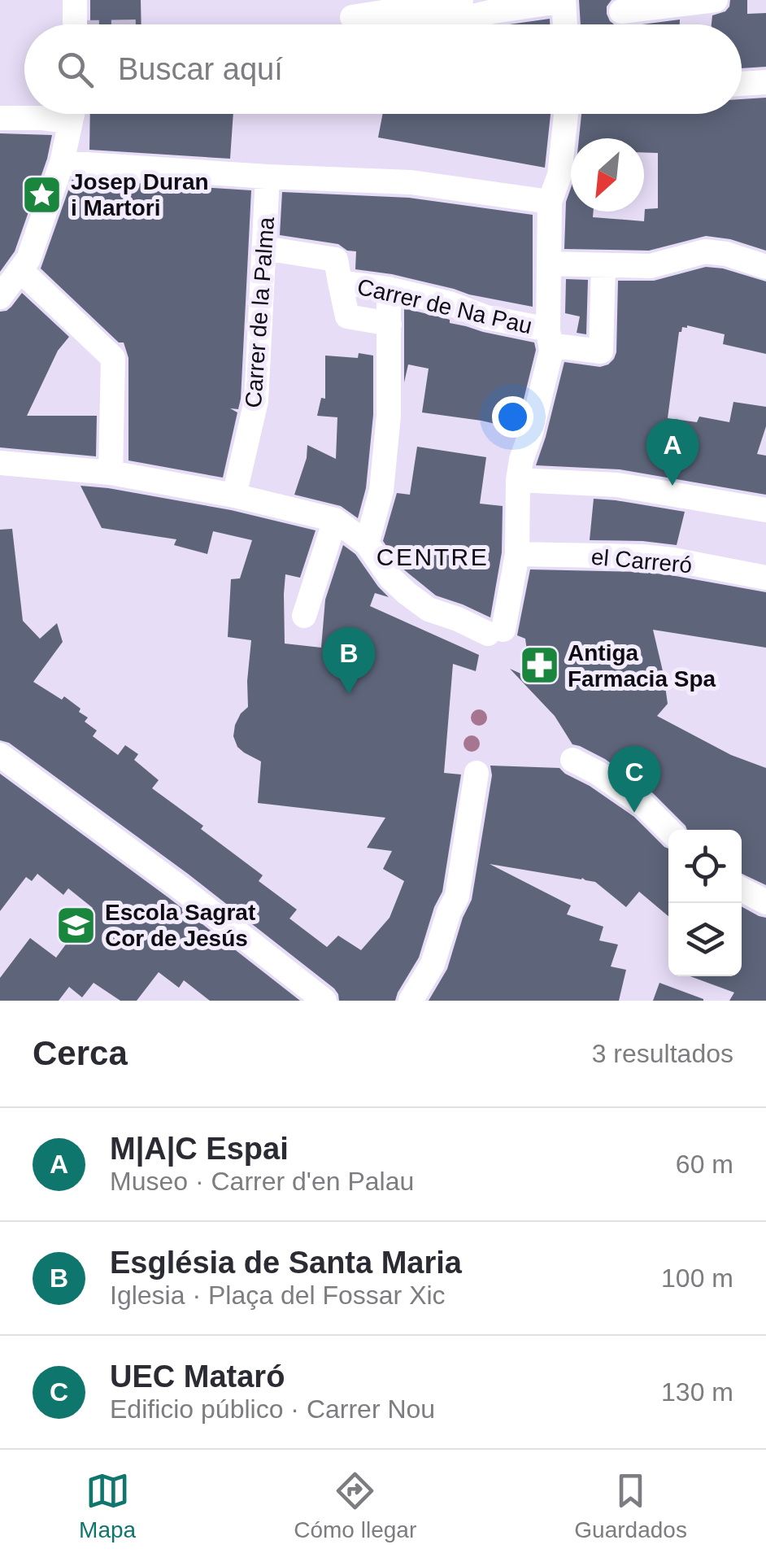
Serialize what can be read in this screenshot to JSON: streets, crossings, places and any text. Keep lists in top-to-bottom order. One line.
{"streets":{"street":["Carrer de Na Pau","Carrer de la Palma","el Carreró"]},"crossings":[["Carrer de Na Pau","Carrer de la Palma"]],"districts":["CENTRE"],"places":{"place":["Josep Duran i Martori"],"pharmacy":["Antiga Farmacia Spa"],"school or university":["Escola Sagrat Cor de Jesús"]},"north":"bottom left","page":{"search":"Buscar aquí","pins":["A","B","C"],"heading":["Cerca","3 resultados"],"list":[{"mark":"A","name":"M|A|C Espai","note":"Museo · Carrer d'en Palau","value":"60 m"},{"mark":"B","name":"Església de Santa Maria","note":"Iglesia · Plaça del Fossar Xic","value":"100 m"},{"mark":"C","name":"UEC Mataró","note":"Edificio público · Carrer Nou","value":"130 m"}],"nav":["Mapa","Cómo llegar","Guardados"]}}
